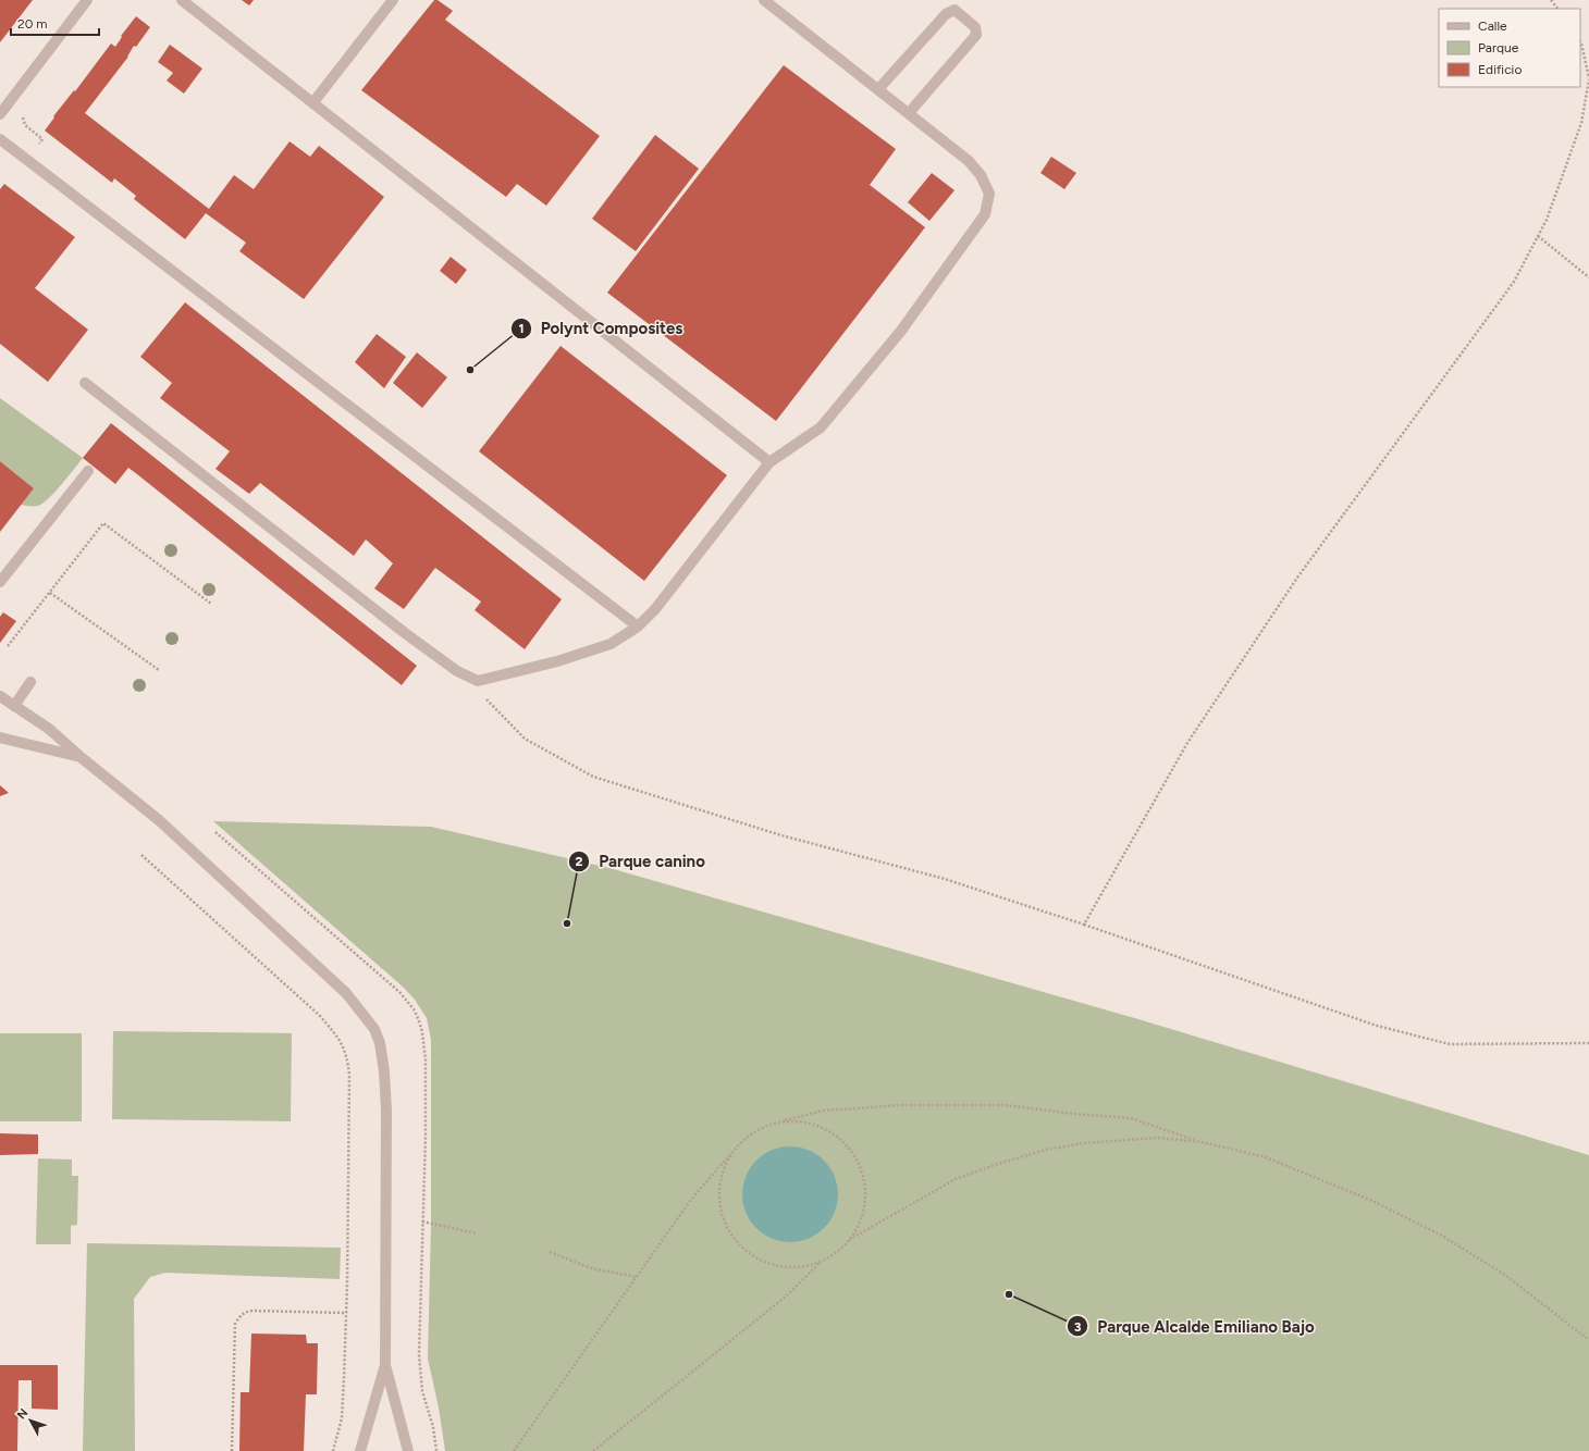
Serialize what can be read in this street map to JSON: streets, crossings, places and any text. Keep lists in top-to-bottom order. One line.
{"places":["Polynt Composites","Parque canino","Parque Alcalde Emiliano Bajo"],"legend":["Calle","Parque","Edificio"],"scale_bar":"20 m","north":"top left"}
